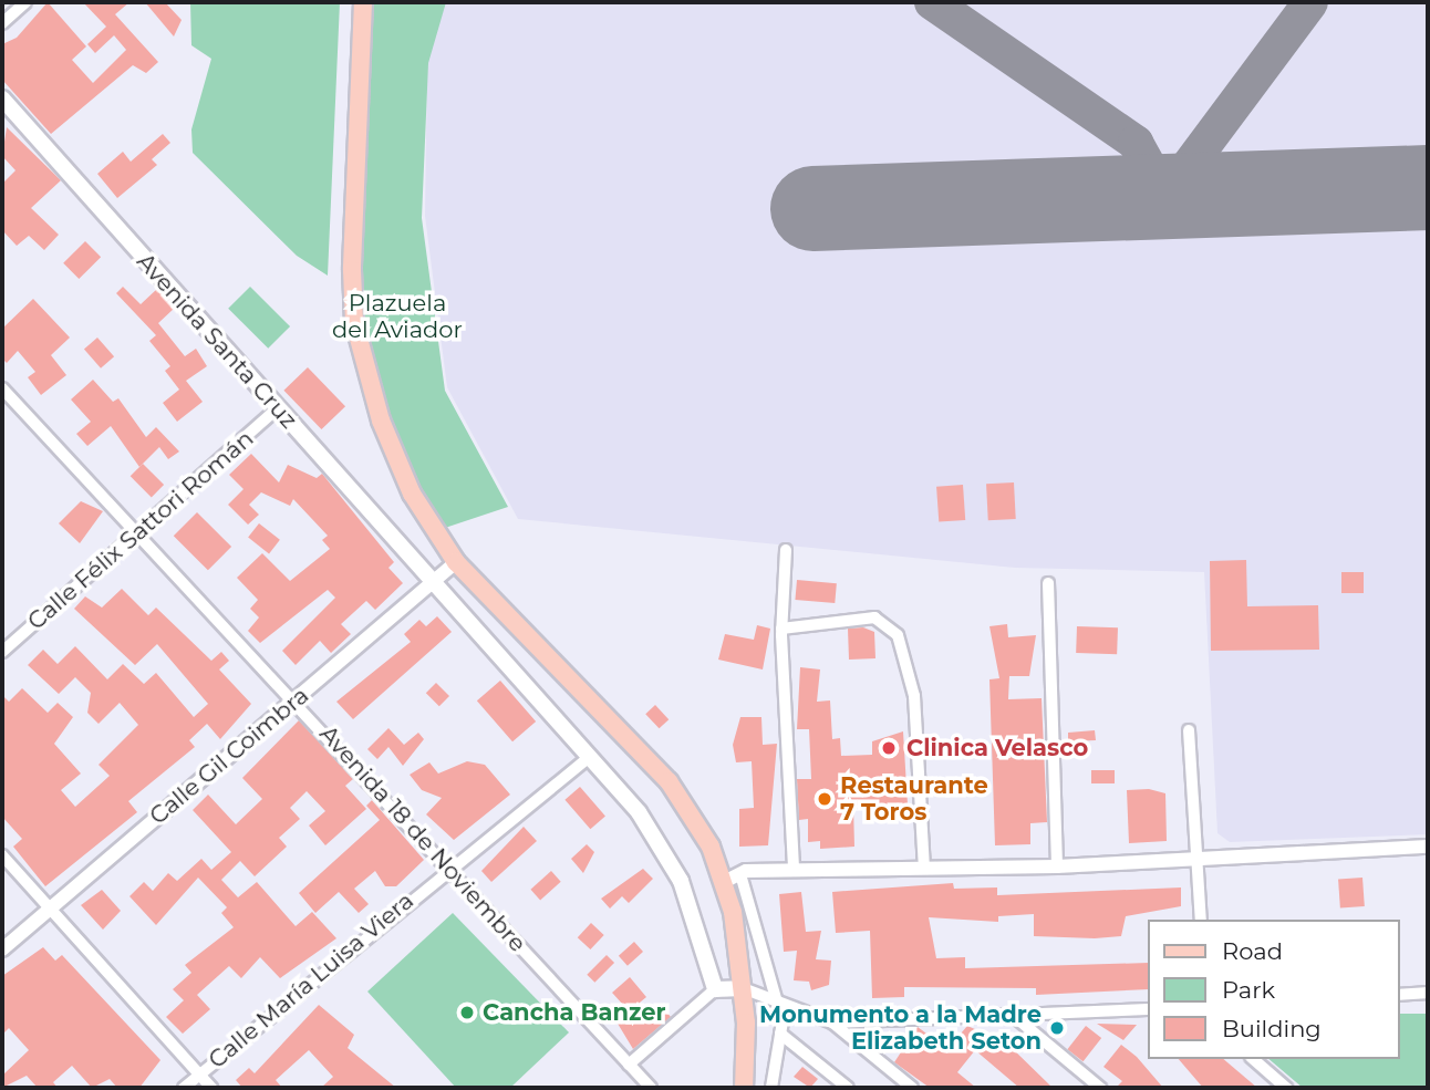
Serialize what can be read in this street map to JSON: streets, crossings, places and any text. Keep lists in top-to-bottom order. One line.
{"streets":{"main road":["Avenida Santa Cruz"],"street":["Calle Félix Sattori Román","Calle Gil Coimbra","Avenida 18 de Noviembre","Calle María Luisa Viera"]},"crossings":[["Avenida Santa Cruz","Calle Félix Sattori Román"],["Avenida Santa Cruz","Calle Gil Coimbra"],["Avenida Santa Cruz","Calle María Luisa Viera"],["Calle Félix Sattori Román","Avenida 18 de Noviembre"],["Calle Gil Coimbra","Avenida 18 de Noviembre"],["Avenida 18 de Noviembre","Calle María Luisa Viera"]],"parks":["Plazuela del Aviador"],"places":["Clinica Velasco","Restaurante 7 Toros","Cancha Banzer","Monumento a la Madre Elizabeth Seton"],"legend":["Road","Park","Building"]}
